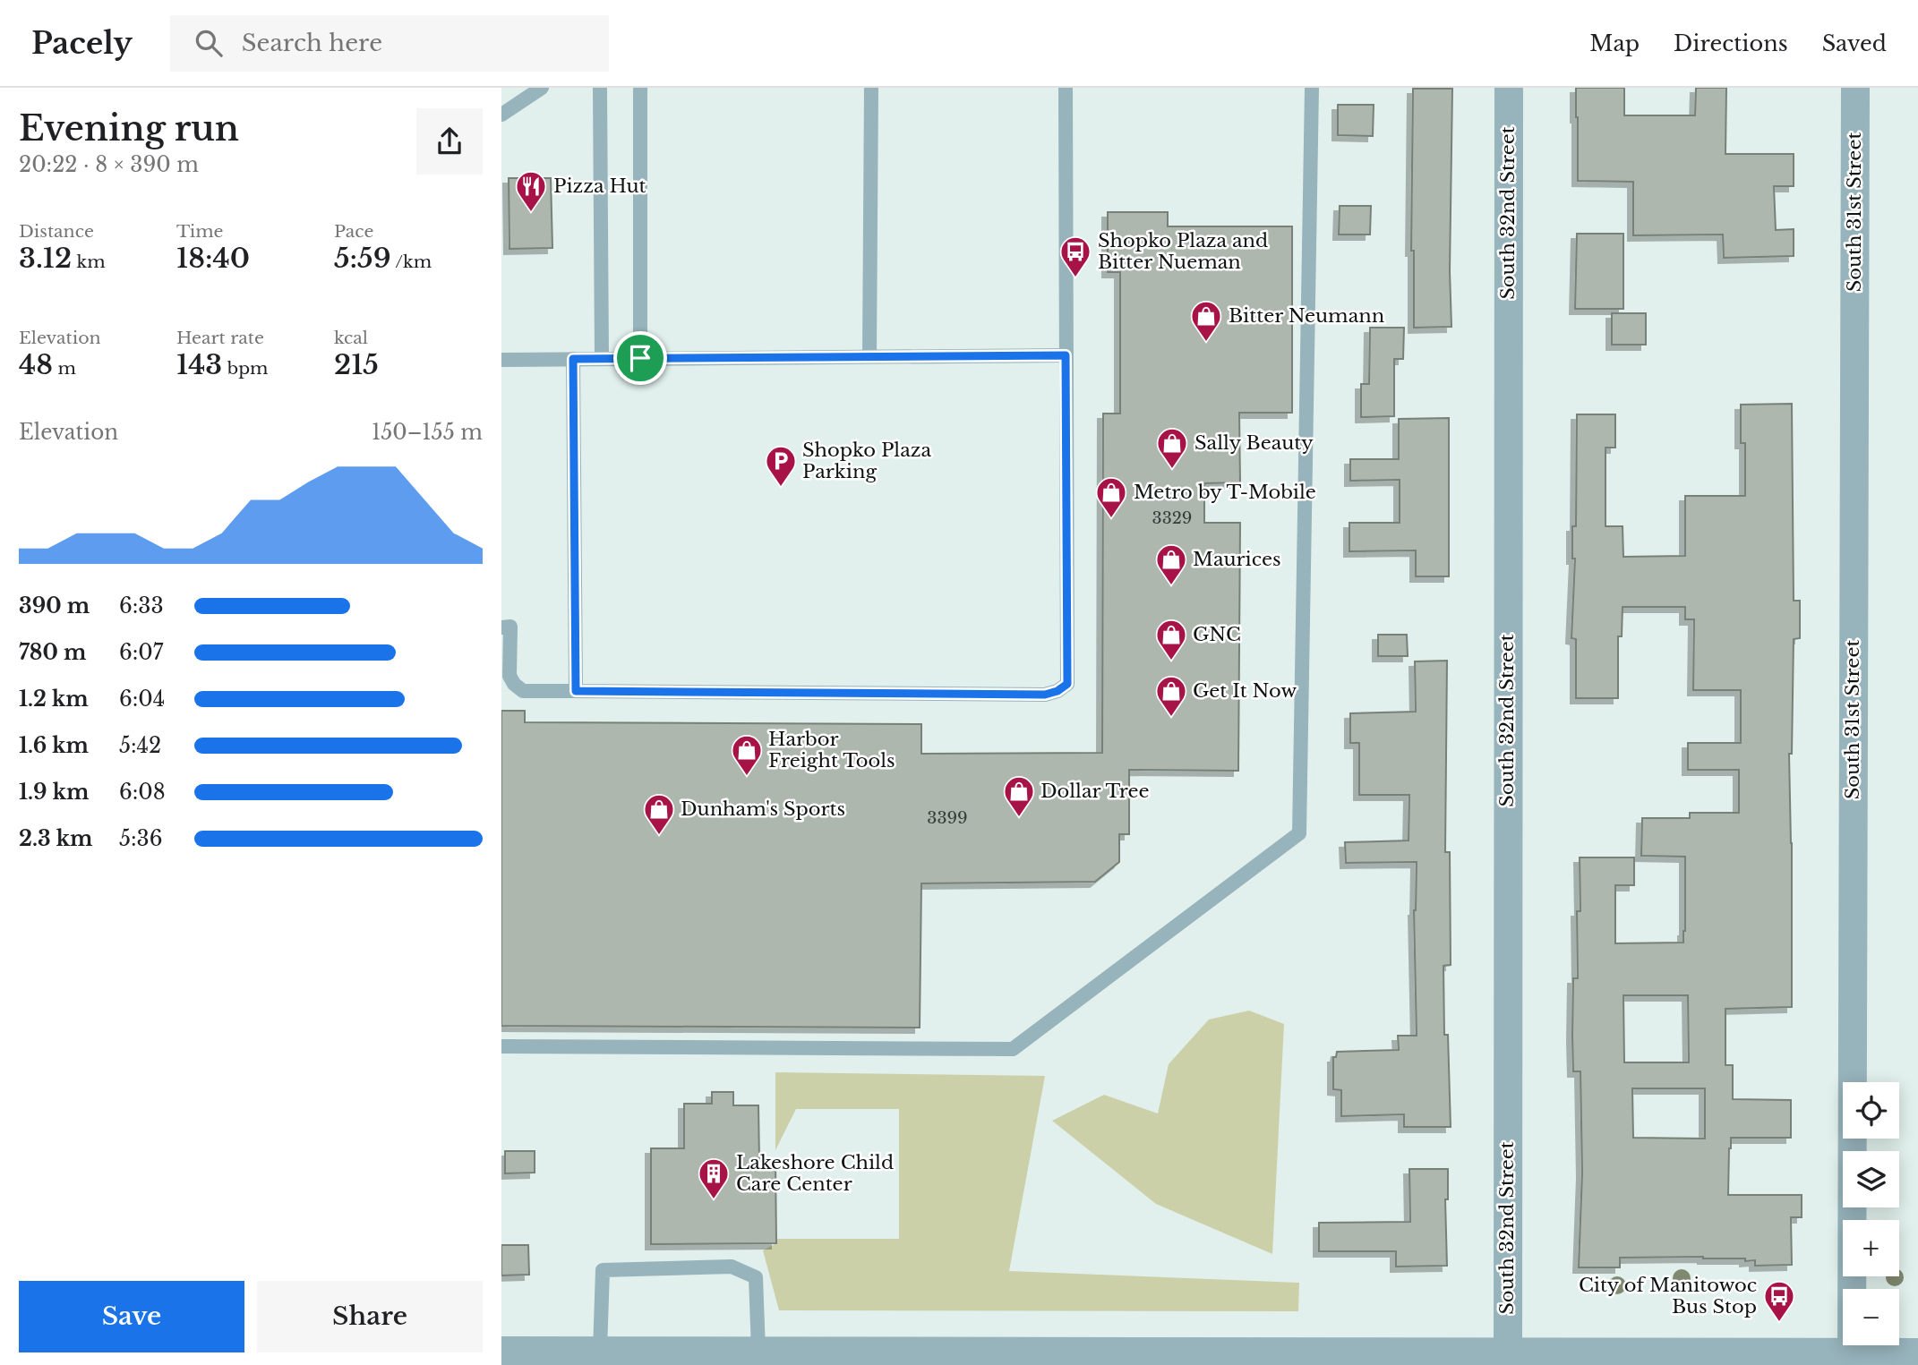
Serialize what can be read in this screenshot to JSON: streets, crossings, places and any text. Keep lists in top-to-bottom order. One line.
{"streets":{"street":["South 31st Street","South 32nd Street"]},"places":{"restaurant":["Pizza Hut"],"bus stop":["Shopko Plaza and Bitter Nueman","City of Manitowoc Bus Stop"],"shop":["Bitter Neumann","Sally Beauty","Metro by T-Mobile","Maurices","GNC","Get It Now","Harbor Freight Tools","Dollar Tree","Dunham's Sports"],"parking":["Shopko Plaza Parking"],"building":["Lakeshore Child Care Center"]},"house_numbers":["3329","3399"],"page":{"header":"Pacely","search":"Search here","nav":["Map","Directions","Saved"],"heading":["Evening run","20:22 · 8 × 390 m"],"stats":[["Distance","3.12 km"],["Time","18:40"],["Pace","5:59 /km"],["Elevation","48 m"],["Heart rate","143 bpm"],["kcal","215"]],"chart":["Elevation","150–155 m"],"list":[{"name":"390 m","note":"6:33"},{"name":"780 m","note":"6:07"},{"name":"1.2 km","note":"6:04"},{"name":"1.6 km","note":"5:42"},{"name":"1.9 km","note":"6:08"},{"name":"2.3 km","note":"5:36"}],"map_buttons":["+","−"],"buttons":["Save","Share"]}}
